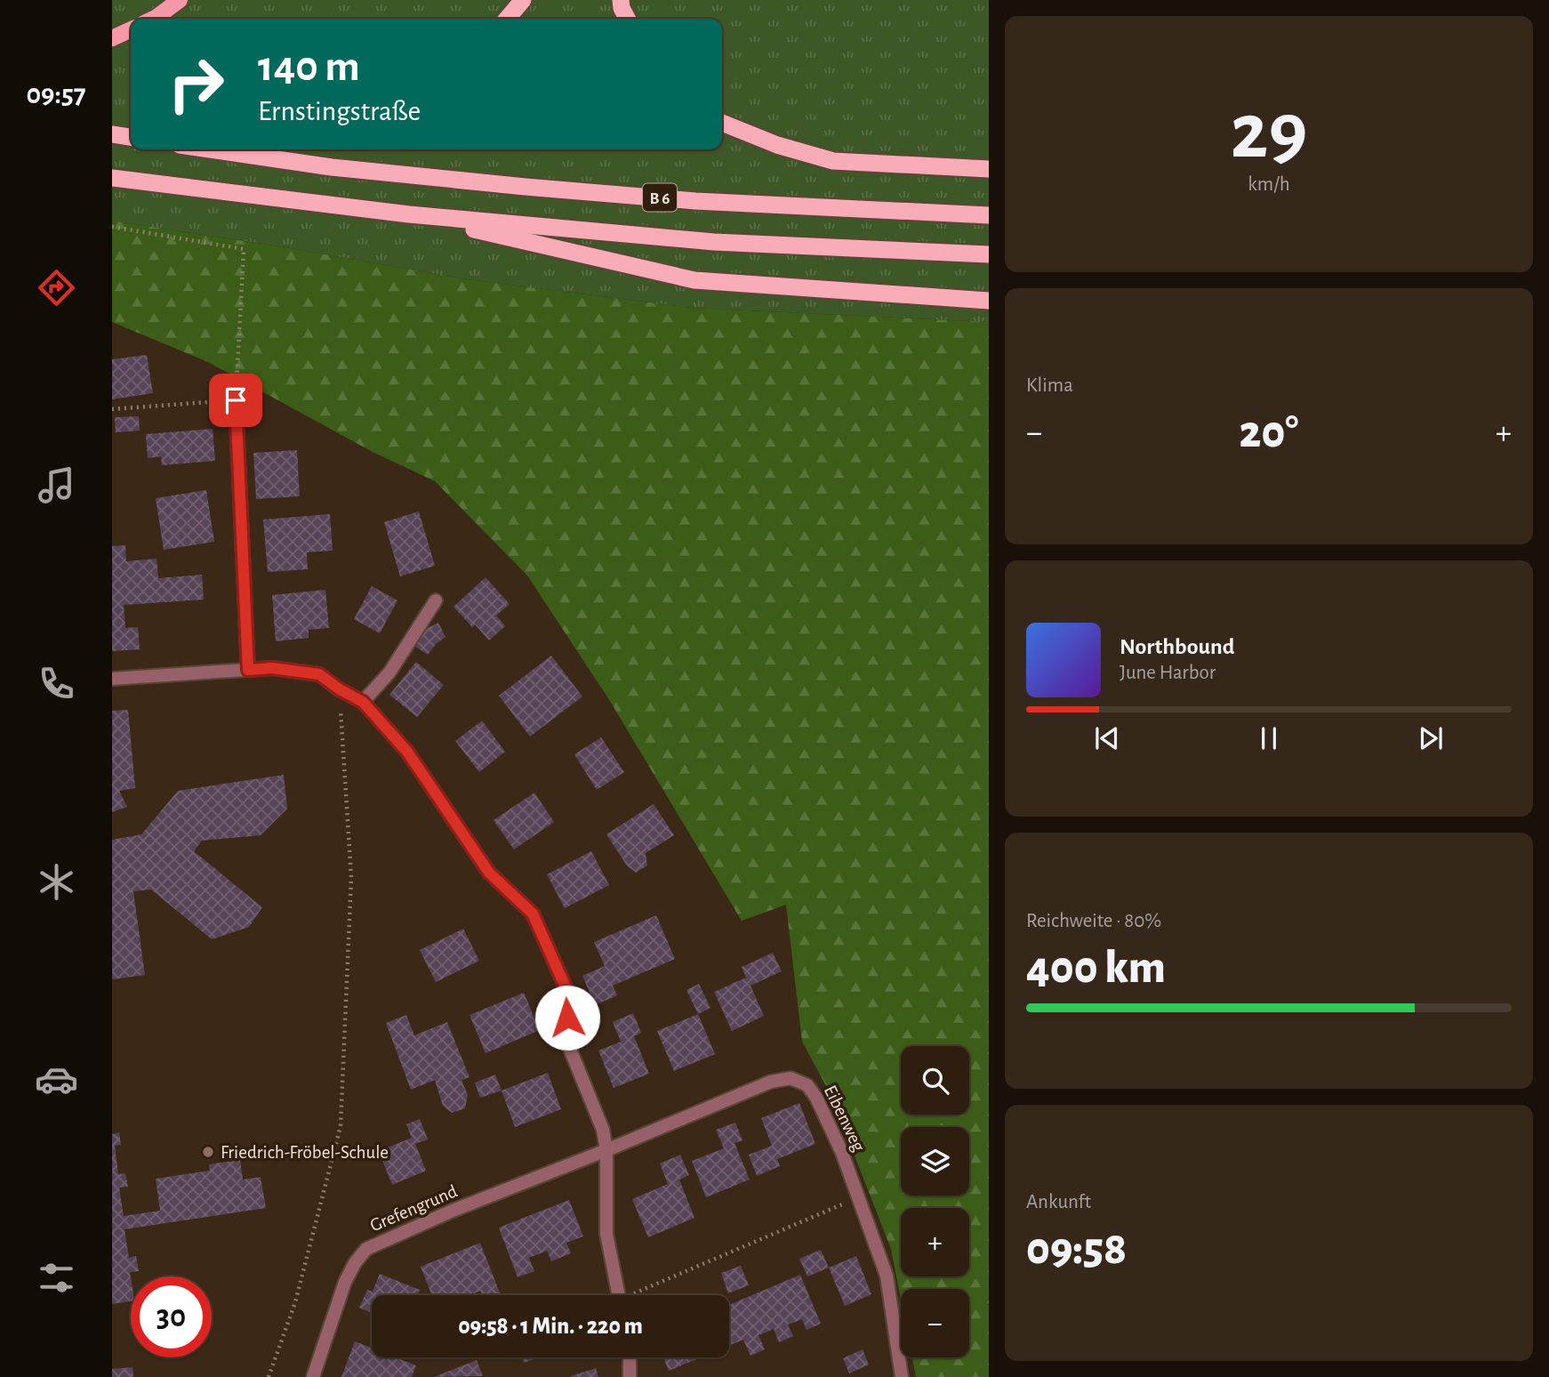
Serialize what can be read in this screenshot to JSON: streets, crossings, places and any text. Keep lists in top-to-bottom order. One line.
{"streets":{"highway":["B 6"],"street":["Eibenweg","Grefengrund"]},"crossings":[["Eibenweg","Grefengrund"]],"places":["Friedrich-Fröbel-Schule"],"page":{"tabs":"09:57","tile":[["29","km/h"],"Klima",["Reichweite · 80%","400 km"],["Ankunft","09:58"]],"turn":["140 m","Ernstingstraße"],"heat":["−","20°","+"],"song":["Northbound","June Harbor"],"map_buttons":["+","−"],"limit":"30","trip":"09:58 · 1 Min. · 220 m"}}
